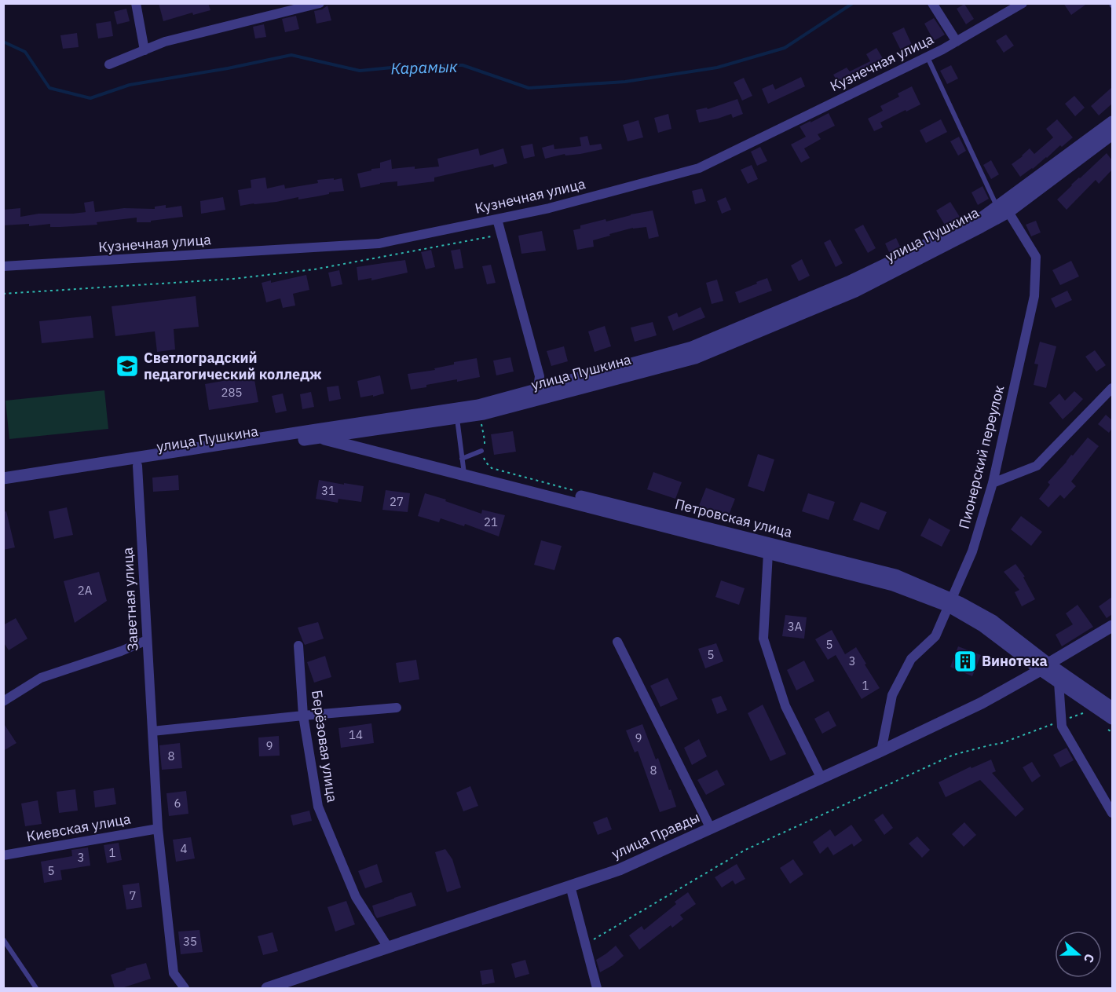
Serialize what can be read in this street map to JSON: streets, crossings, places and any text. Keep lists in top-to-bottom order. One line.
{"streets":{"street":["Кузнечная улица","улица Пушкина","Пионерский переулок","Петровская улица","Заветная улица","Берёзовая улица","Киевская улица","улица Правды"]},"crossings":[["улица Пушкина","Пионерский переулок"],["улица Пушкина","Петровская улица"],["улица Пушкина","Заветная улица"],["Пионерский переулок","Петровская улица"],["Пионерский переулок","улица Правды"],["Заветная улица","Киевская улица"],["Берёзовая улица","улица Правды"]],"water":["Карамык"],"places":{"school or university":["Светлоградский педагогический колледж"],"building":["Винотека"]},"house_numbers":["285","31","27","21","2А","3А","5","5","3","1","14","9","9","8","8","6","4","1","3","5","7","35"],"north":"right"}
